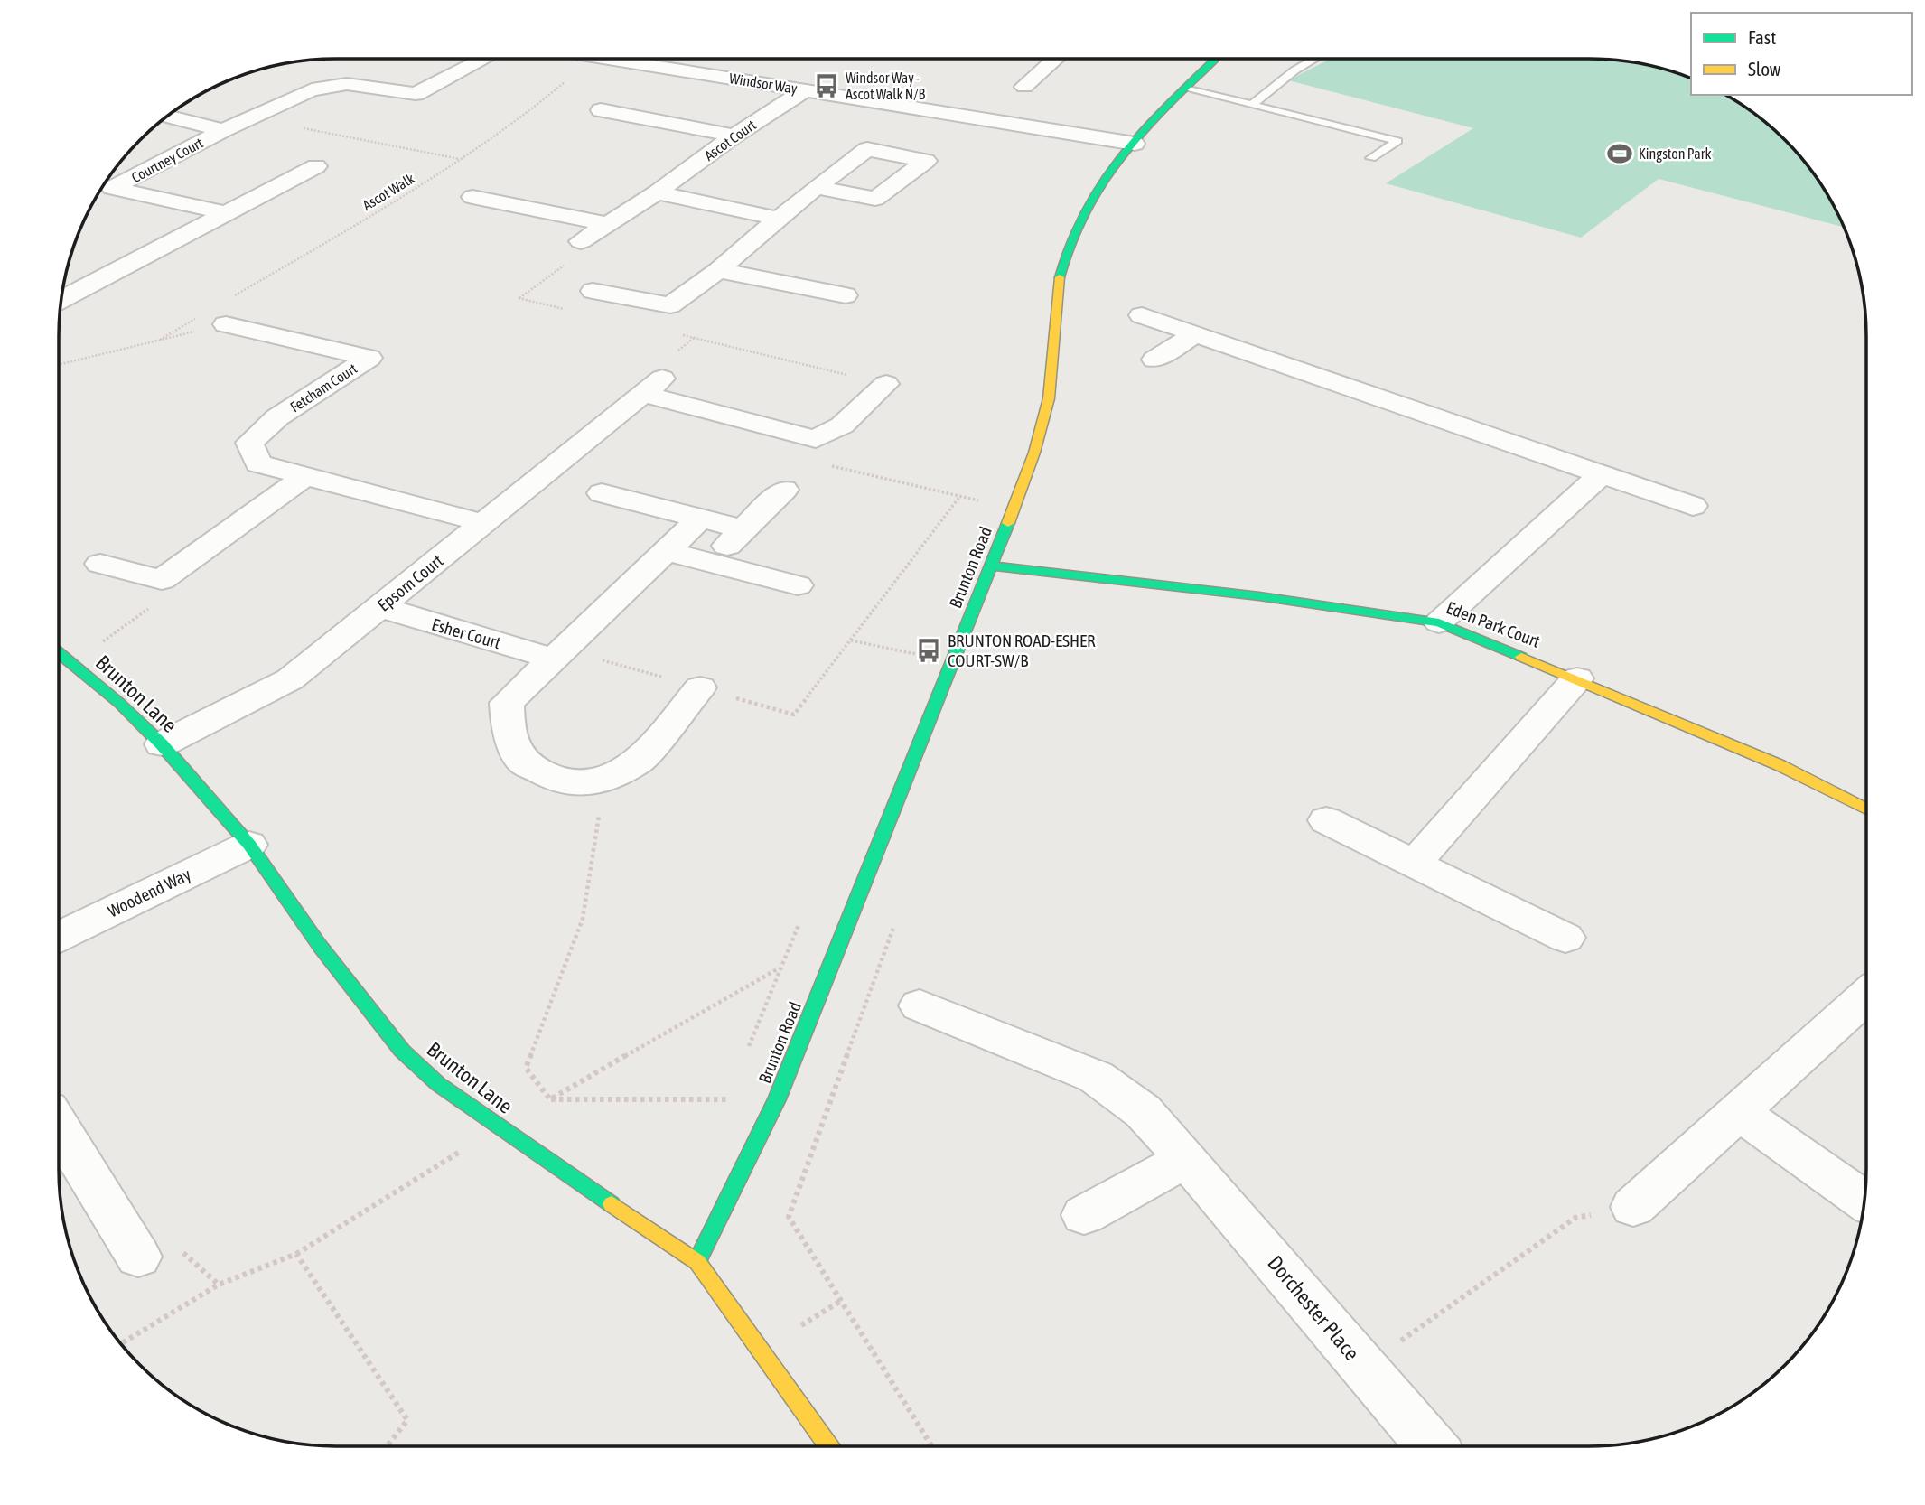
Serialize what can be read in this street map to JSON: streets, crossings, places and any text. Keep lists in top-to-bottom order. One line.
{"streets":{"street":["Windsor Way","Ascot Court","Courtney Court","Fetcham Court","Brunton Road","Epsom Court","Eden Park Court","Esher Court","Brunton Lane","Woodend Way","Dorchester Place"],"path":["Ascot Walk"]},"crossings":[["Windsor Way","Ascot Court"],["Windsor Way","Brunton Road"],["Fetcham Court","Epsom Court"],["Brunton Road","Eden Park Court"],["Brunton Road","Brunton Lane"],["Epsom Court","Esher Court"],["Epsom Court","Brunton Lane"],["Brunton Lane","Woodend Way"]],"places":{"bus stop":["Windsor Way - Ascot Walk N/B","BRUNTON ROAD-ESHER COURT-SW/B"],"sports":["Kingston Park"]},"legend":["Fast","Slow"]}
